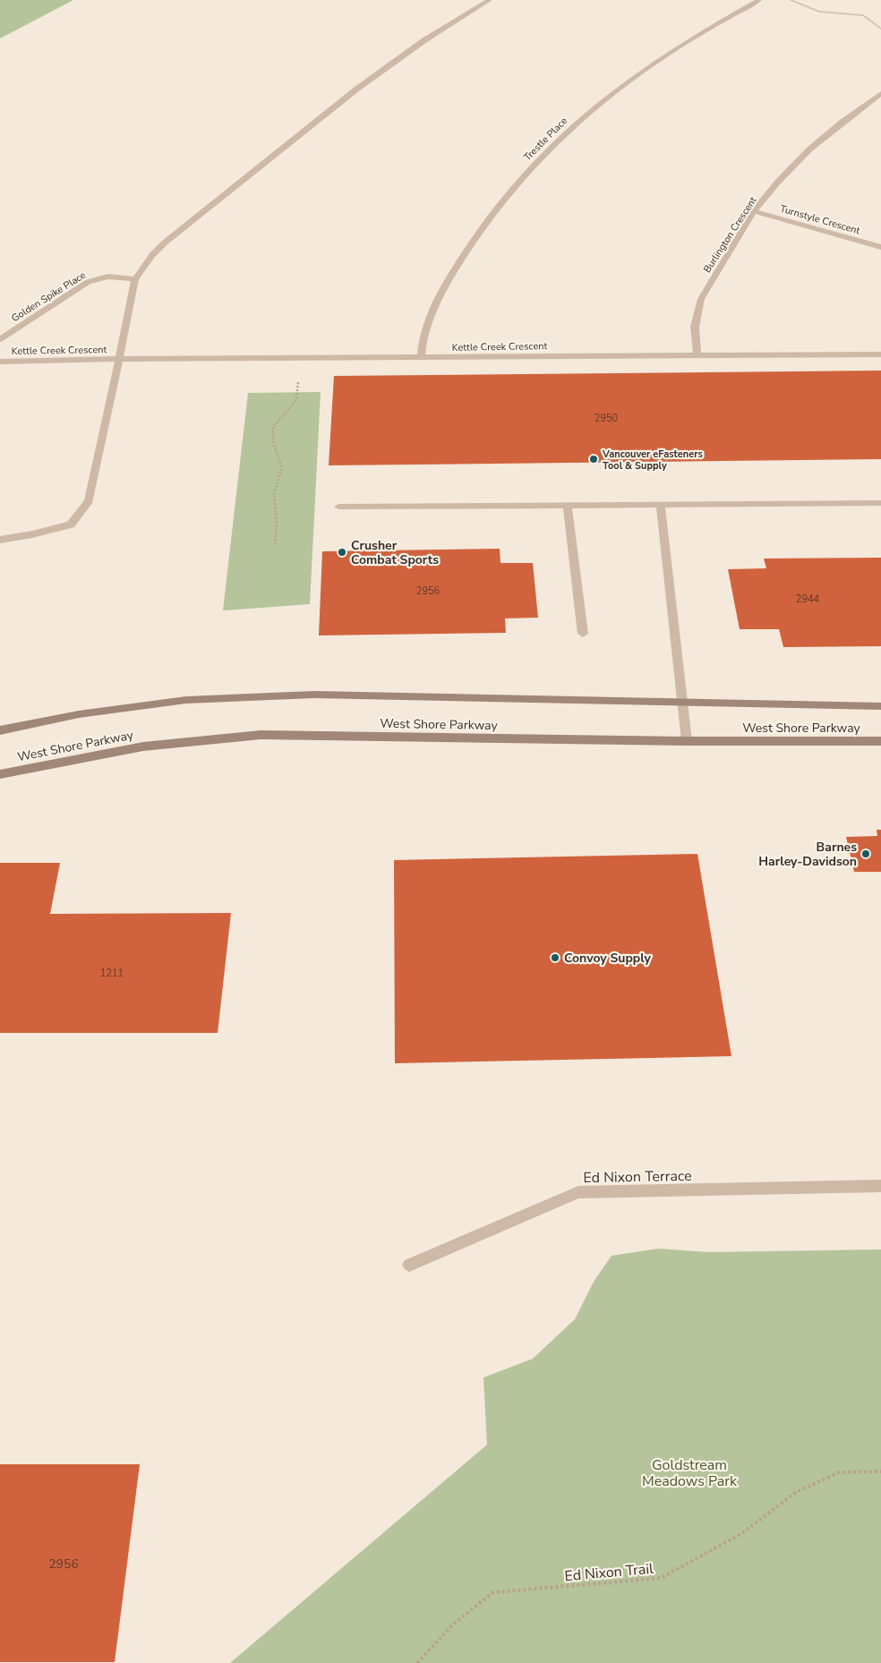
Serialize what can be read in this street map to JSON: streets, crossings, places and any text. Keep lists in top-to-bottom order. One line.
{"streets":{"main road":["West Shore Parkway"],"street":["Trestle Place","Turnstyle Crescent","Burlington Crescent","Golden Spike Place","Kettle Creek Crescent","Ed Nixon Terrace"],"path":["Ed Nixon Trail"]},"crossings":[["Trestle Place","Kettle Creek Crescent"],["Turnstyle Crescent","Burlington Crescent"],["Burlington Crescent","Kettle Creek Crescent"],["Golden Spike Place","Kettle Creek Crescent"]],"parks":["Goldstream Meadows Park"],"places":["Vancouver eFasteners Tool & Supply","Crusher Combat Sports","Barnes Harley-Davidson","Convoy Supply"],"house_numbers":["2950","2956","2944","1211","2956"]}
